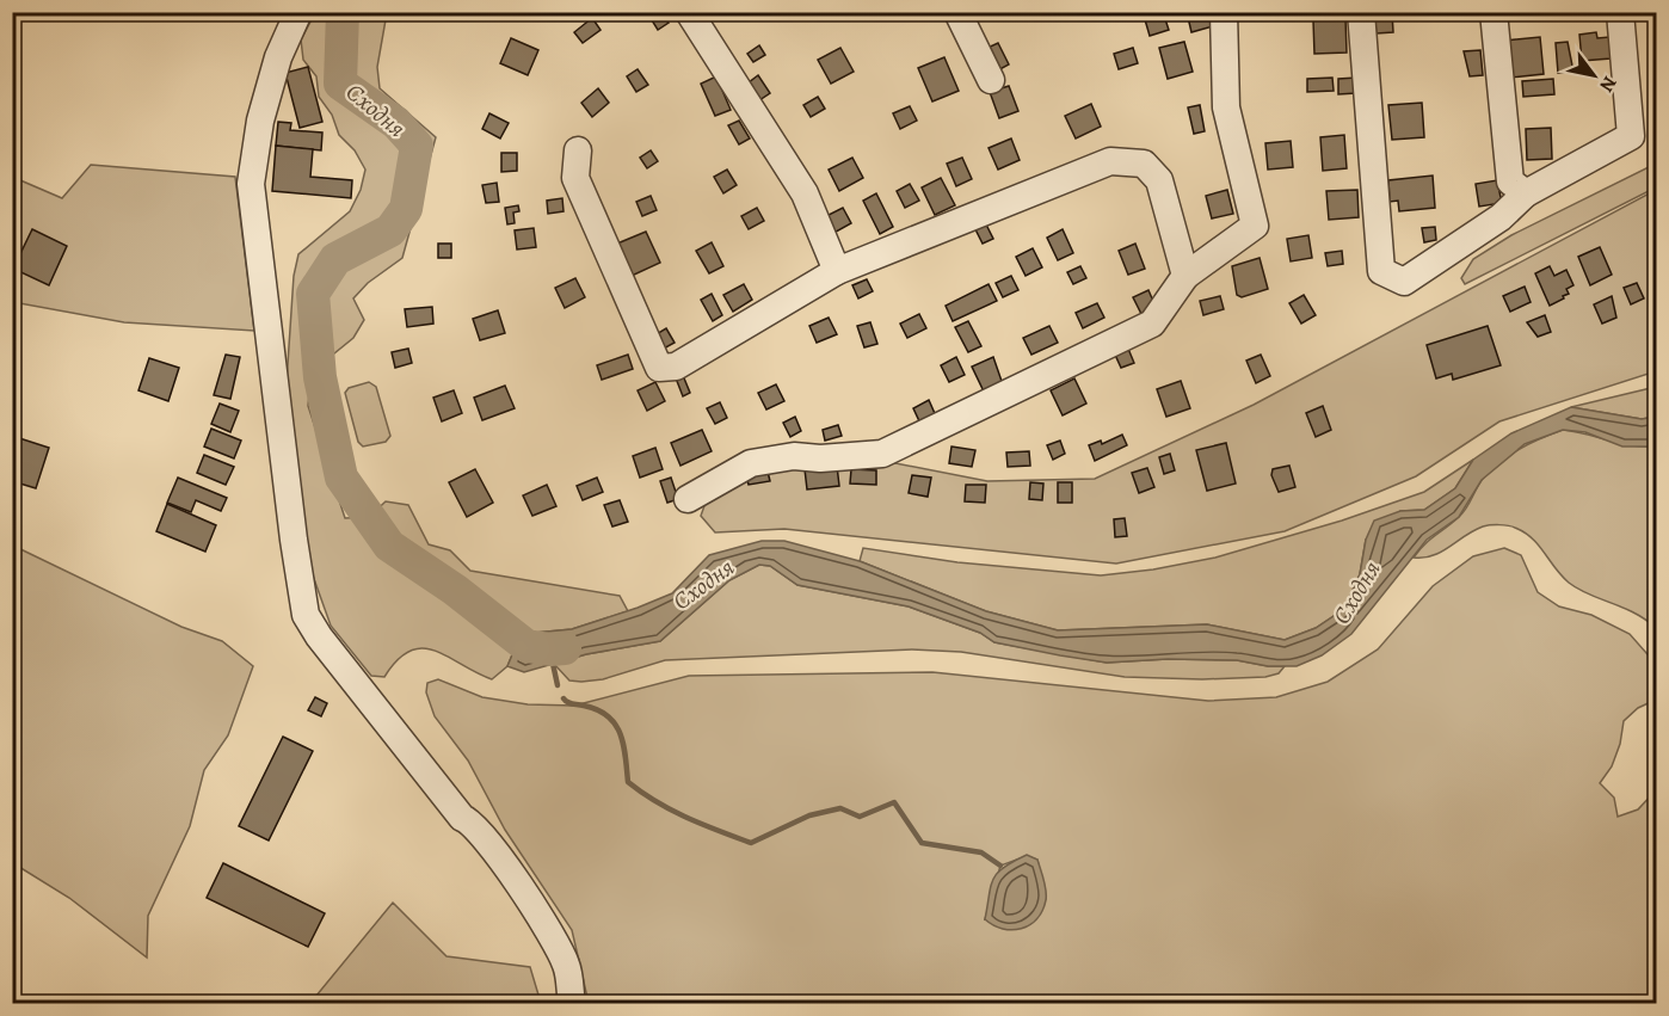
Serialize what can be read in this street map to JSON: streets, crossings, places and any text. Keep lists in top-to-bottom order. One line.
{"water":["Сходня"],"north":"bottom right"}
